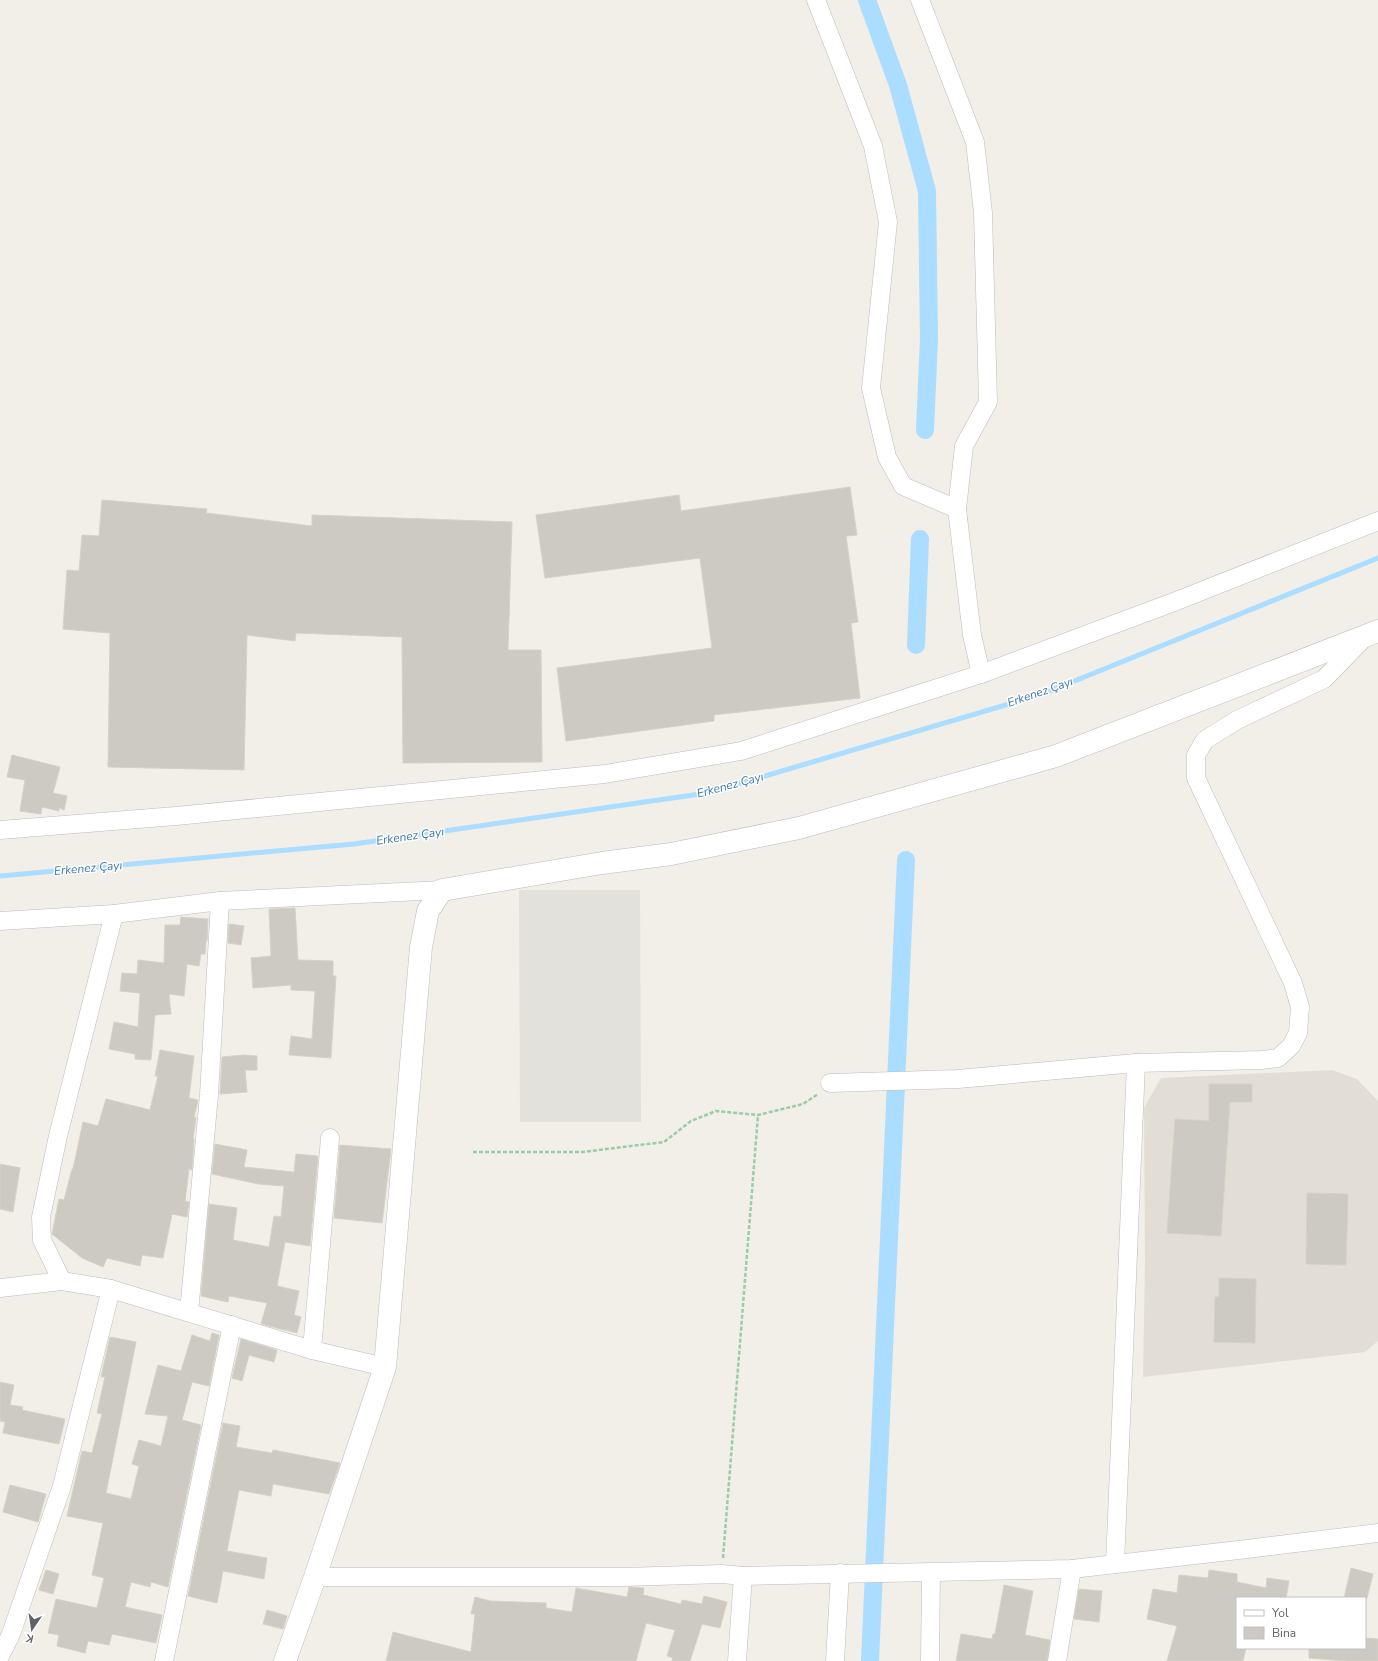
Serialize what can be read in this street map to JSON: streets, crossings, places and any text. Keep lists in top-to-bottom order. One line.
{"water":["Erkenez Çayı"],"legend":["Yol","Bina"],"north":"bottom"}
